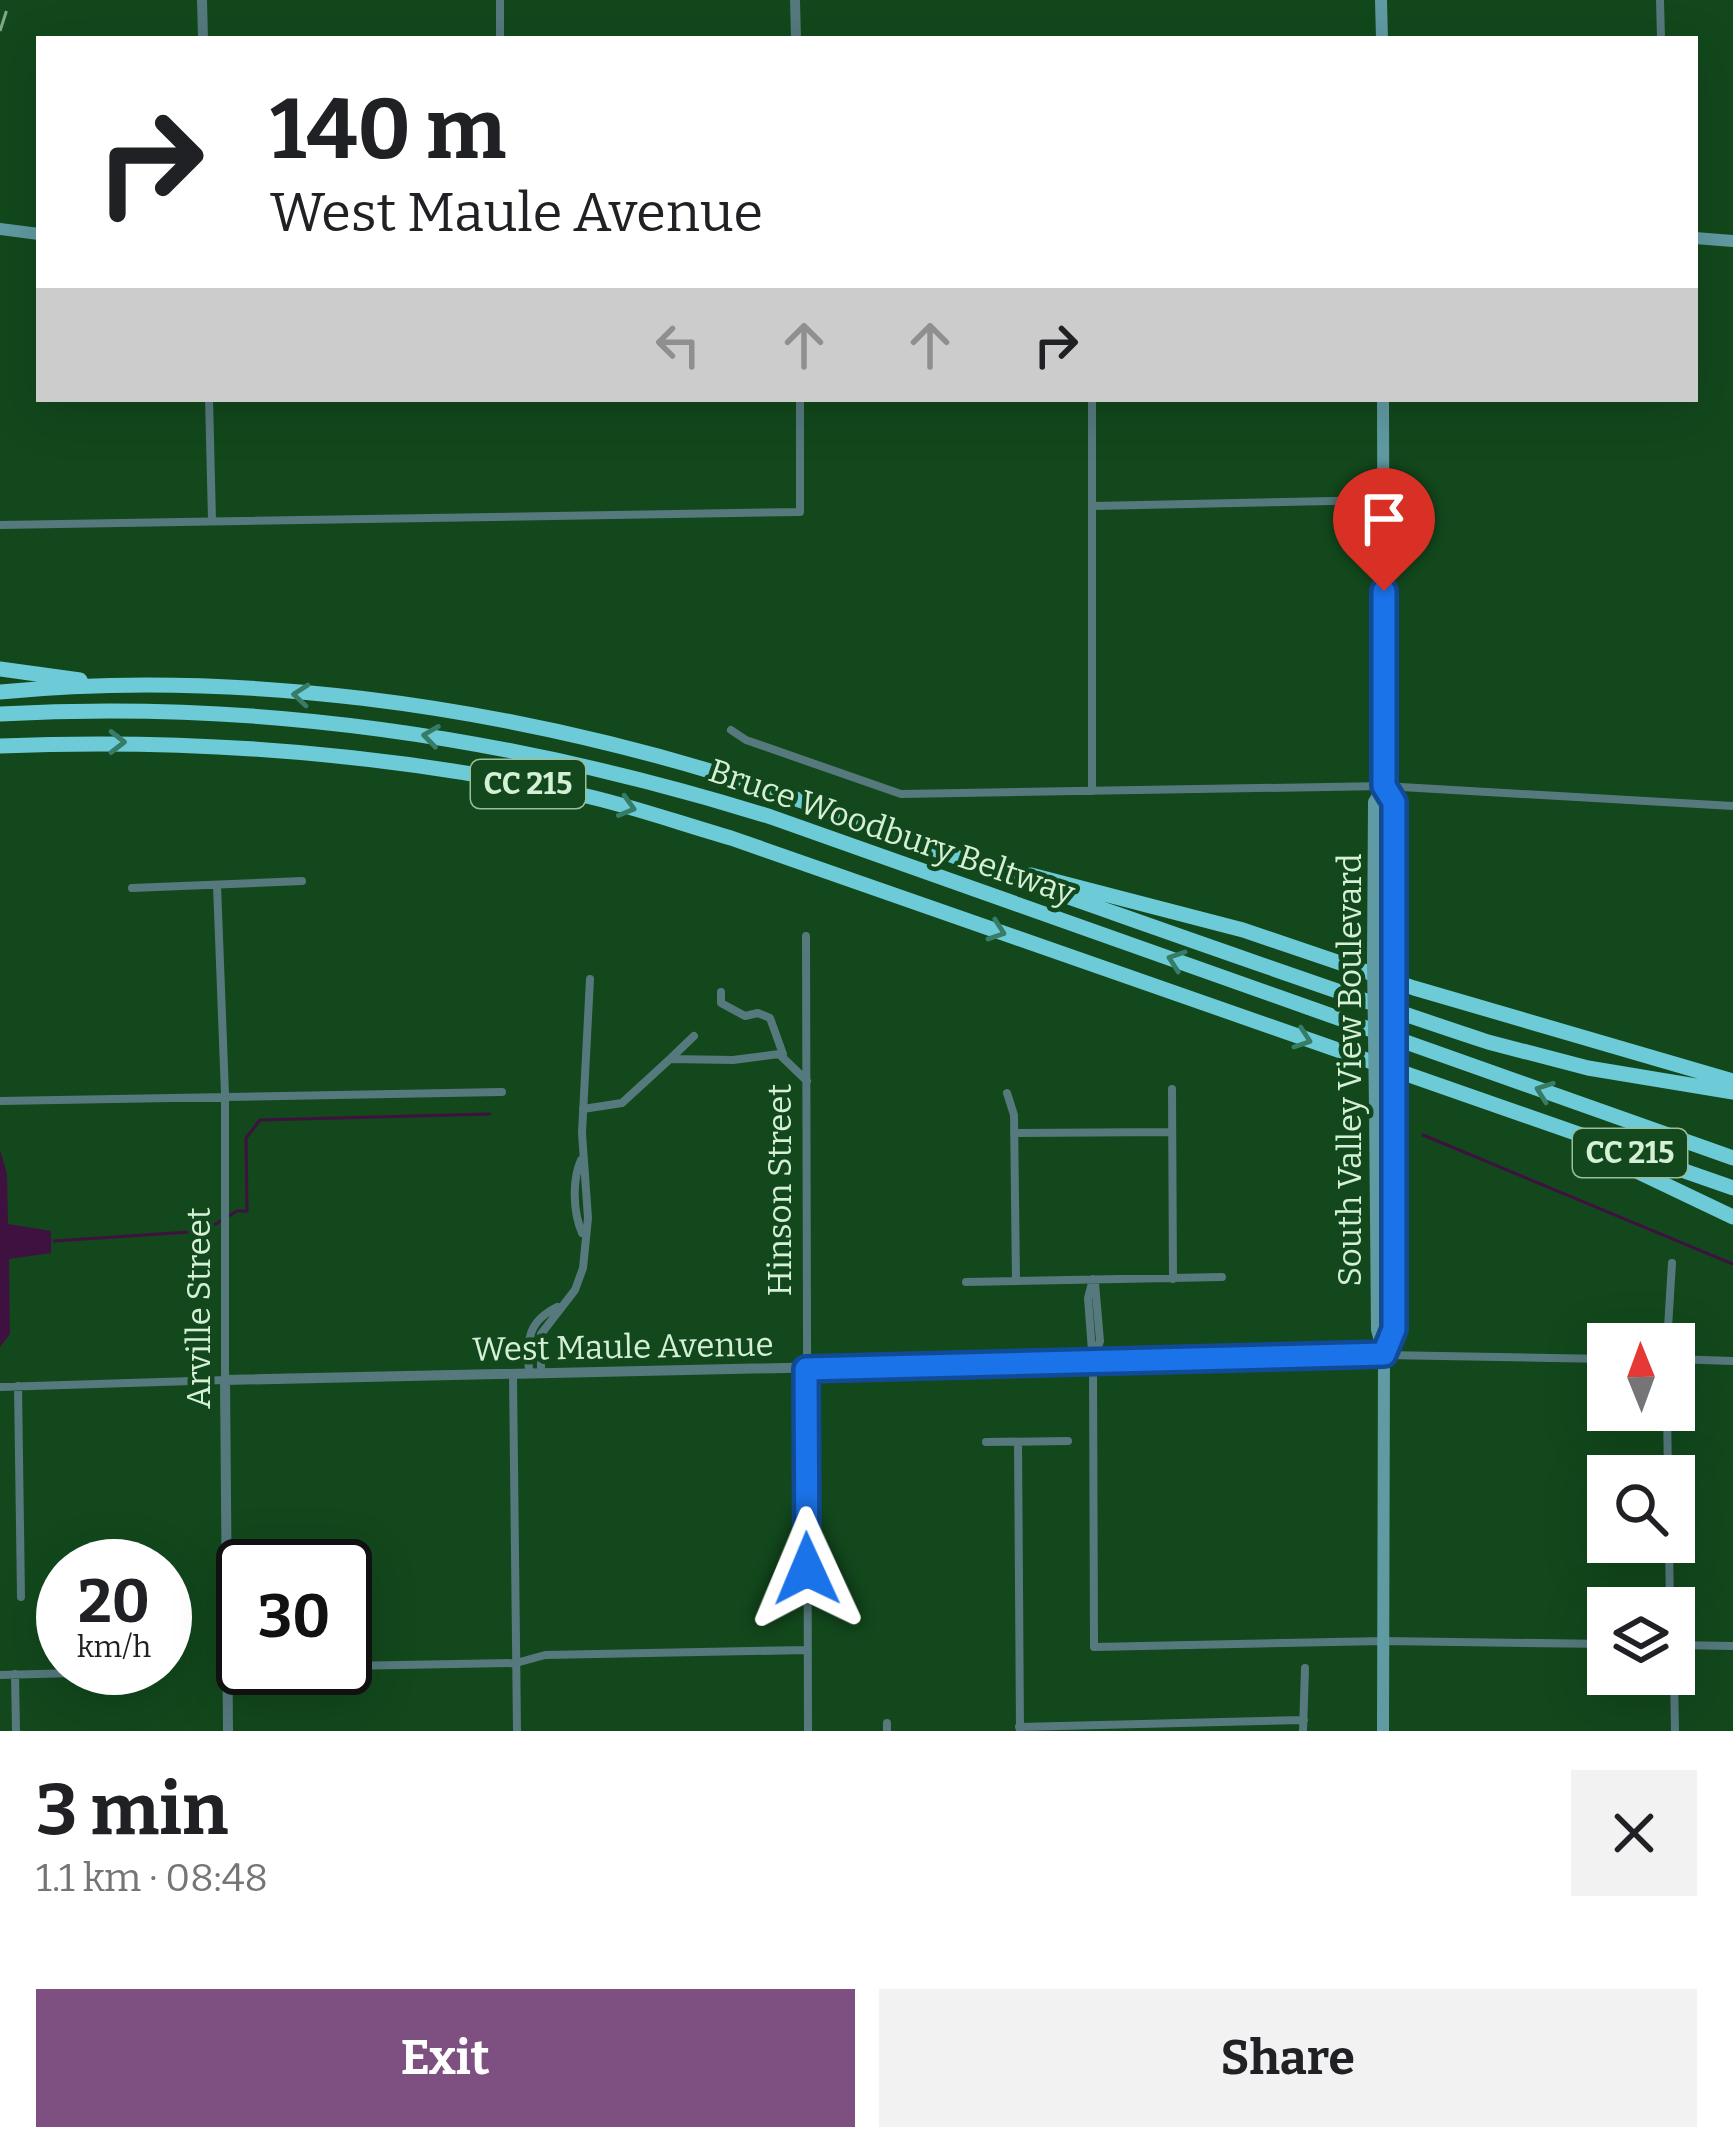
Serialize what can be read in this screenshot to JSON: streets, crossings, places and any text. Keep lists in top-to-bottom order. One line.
{"streets":{"highway":["CC 215","Bruce Woodbury Beltway"],"main road":["South Valley View Boulevard"],"street":["Hinson Street","Arville Street","West Maule Avenue"]},"crossings":[["South Valley View Boulevard","West Maule Avenue"],["Hinson Street","West Maule Avenue"],["Arville Street","West Maule Avenue"]],"north":"top","page":{"turn":["140 m","West Maule Avenue"],"speed":"20 km/h","limit":"30","heading":["3 min","1.1 km · 08:48"],"buttons":["Exit","Share"]}}
